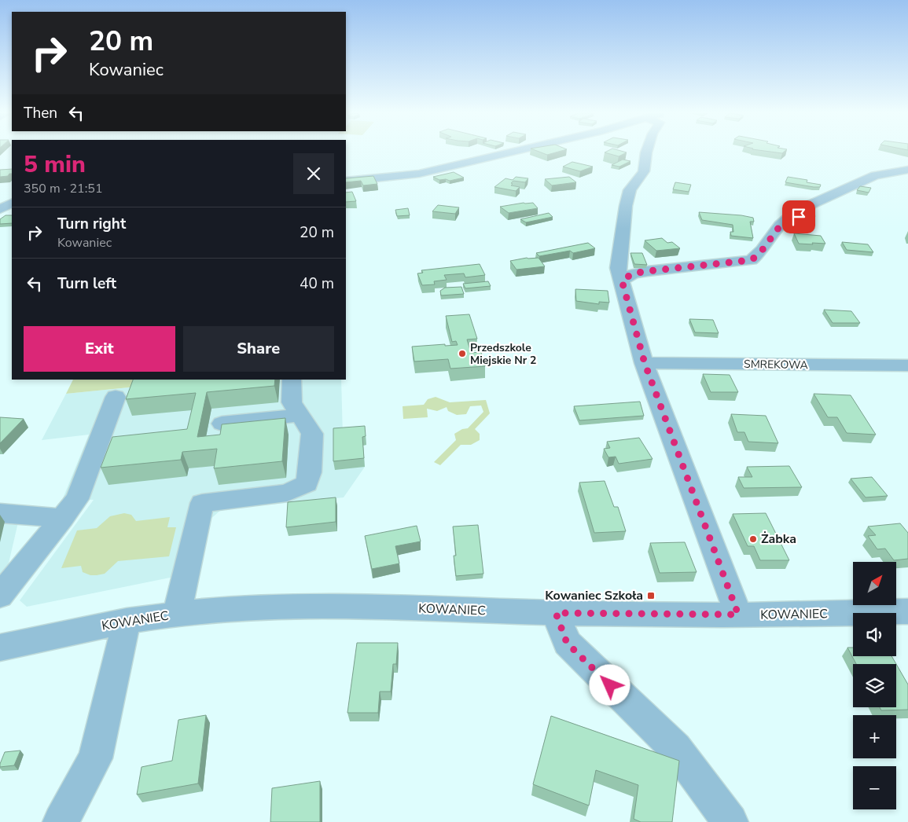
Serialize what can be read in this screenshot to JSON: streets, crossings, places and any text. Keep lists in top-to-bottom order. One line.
{"streets":{"street":["SMREKOWA","KOWANIEC"]},"places":{"other":["Przedszkole Miejskie Nr 2","Żabka"],"transit":["Kowaniec Szkoła"]},"north":"top right","page":{"turn":["20 m","Kowaniec"],"then":"Then","heading":["5 min","350 m · 21:51"],"list":[{"name":"Turn right","note":"Kowaniec","value":"20 m"},{"name":"Turn left","value":"40 m"}],"buttons":["Exit","Share"],"map_buttons":["+","−"]}}
